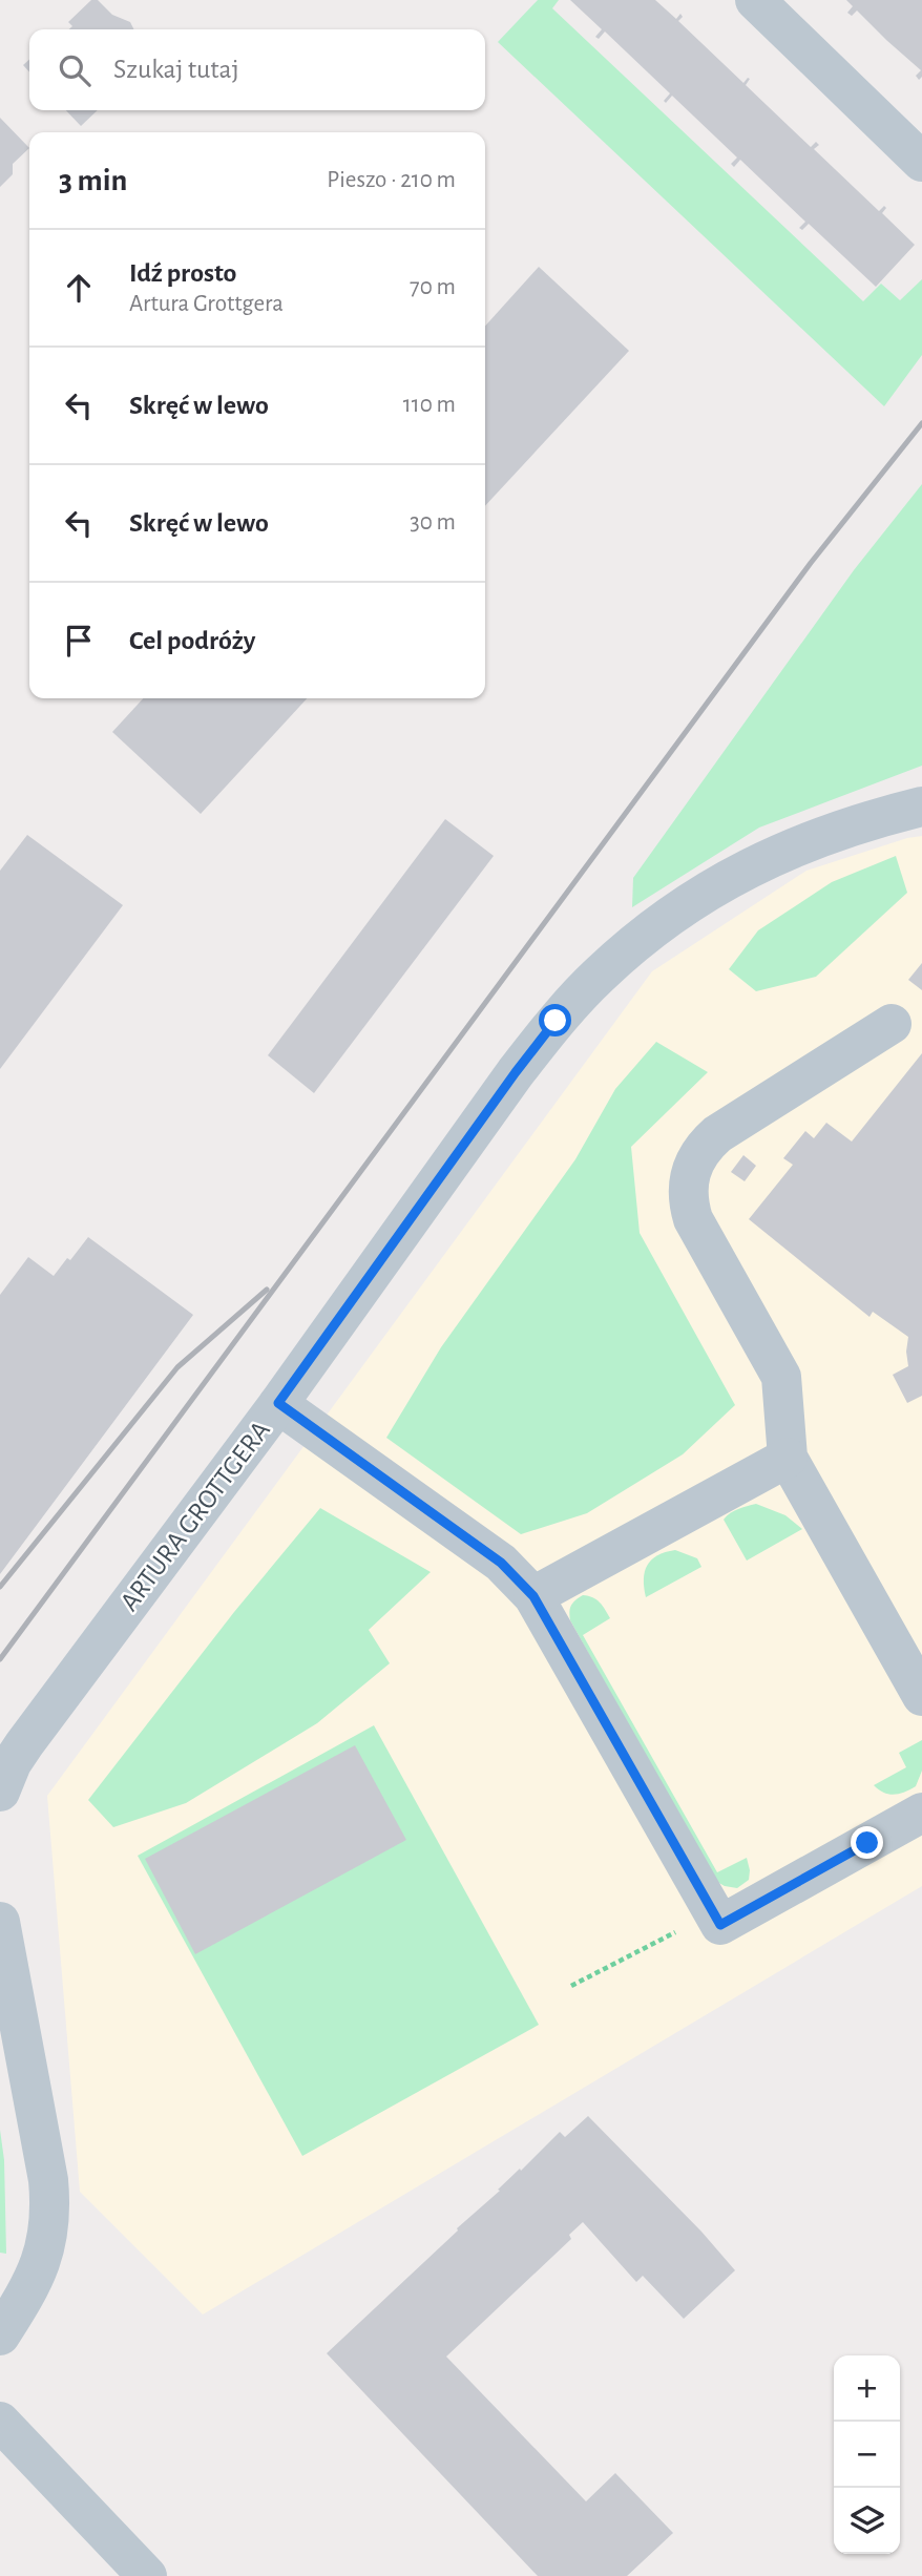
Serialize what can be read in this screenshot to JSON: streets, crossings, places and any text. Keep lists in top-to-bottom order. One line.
{"streets":{"street":["ARTURA GROTTGERA"]},"page":{"search":"Szukaj tutaj","heading":["3 min","Pieszo · 210 m"],"list":[["Idź prosto","Artura Grottgera","70 m"],["Skręć w lewo","110 m"],["Skręć w lewo","30 m"],"Cel podróży"],"map_buttons":["+","−"]}}
